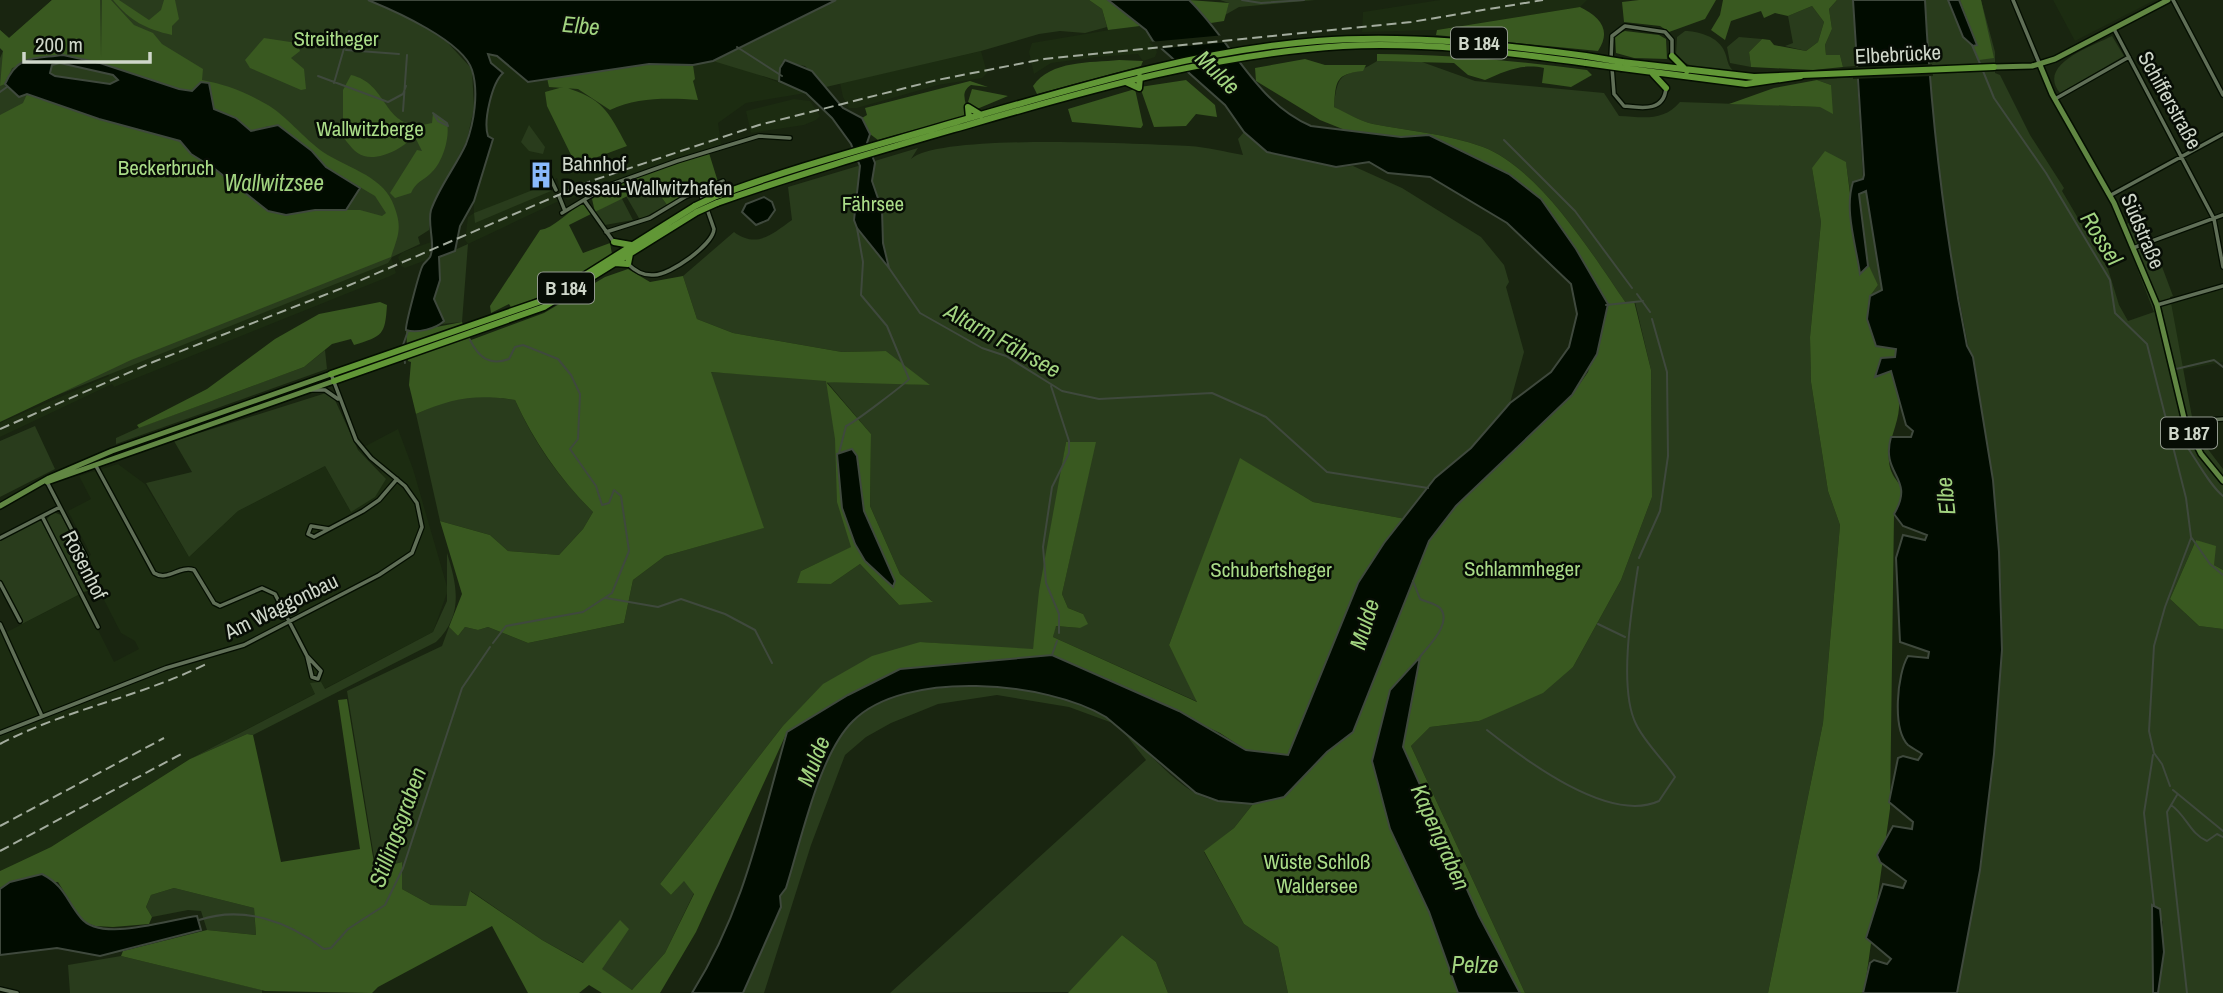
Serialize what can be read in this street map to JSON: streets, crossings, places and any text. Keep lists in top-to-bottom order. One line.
{"streets":{"highway":["B 184","Elbebrücke"],"main road":["Südstraße","B 187"],"street":["Schifferstraße","Rosenhof","Am Waggonbau"]},"crossings":[["B 184","Elbebrücke"],["B 184","Schifferstraße"],["B 184","Südstraße"],["B 184","Rosenhof"],["B 184","Am Waggonbau"]],"water":["Elbe","Mulde","Wallwitzsee","Rossel","Altarm Fährsee","Stillingsgraben","Kapengraben","Pelze"],"parks":["Streitheger","Wallwitzberge","Beckerbruch","Fährsee","Schlammheger","Schubertsheger","Wüste Schloß Waldersee"],"places":{"building":["Bahnhof Dessau-Wallwitzhafen"]},"scale_bar":"200 m"}
